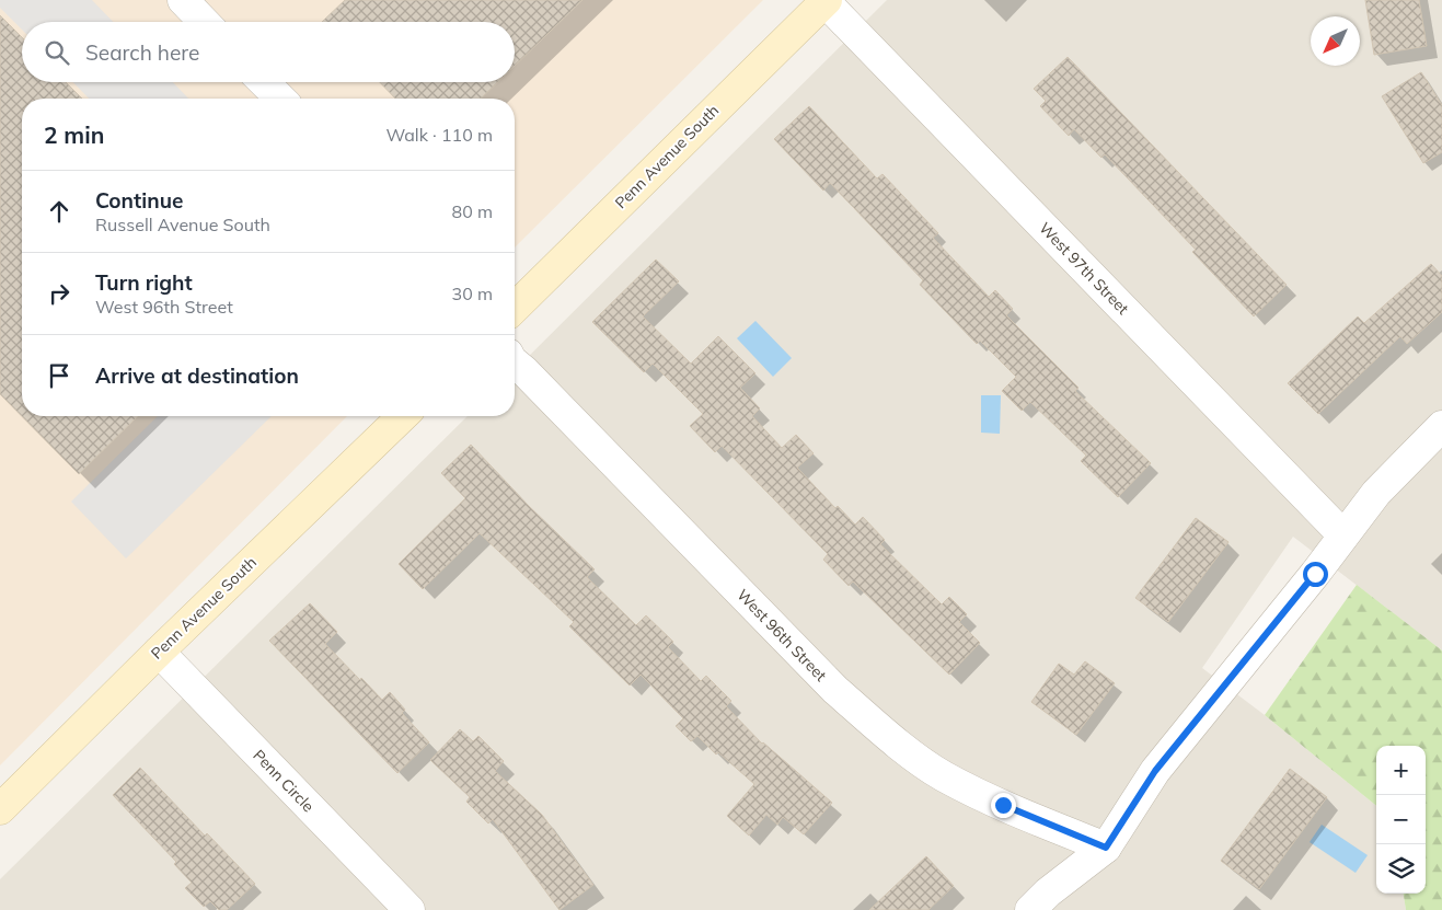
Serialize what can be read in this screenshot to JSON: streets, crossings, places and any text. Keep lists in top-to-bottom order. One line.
{"streets":{"main road":["Penn Avenue South"],"street":["West 97th Street","West 96th Street","Penn Circle"]},"crossings":[["Penn Avenue South","West 97th Street"],["Penn Avenue South","Penn Circle"]],"north":"bottom left","page":{"search":"Search here","heading":["2 min","Walk · 110 m"],"list":[["Continue","Russell Avenue South","80 m"],["Turn right","West 96th Street","30 m"],"Arrive at destination"],"map_buttons":["+","−"]}}
